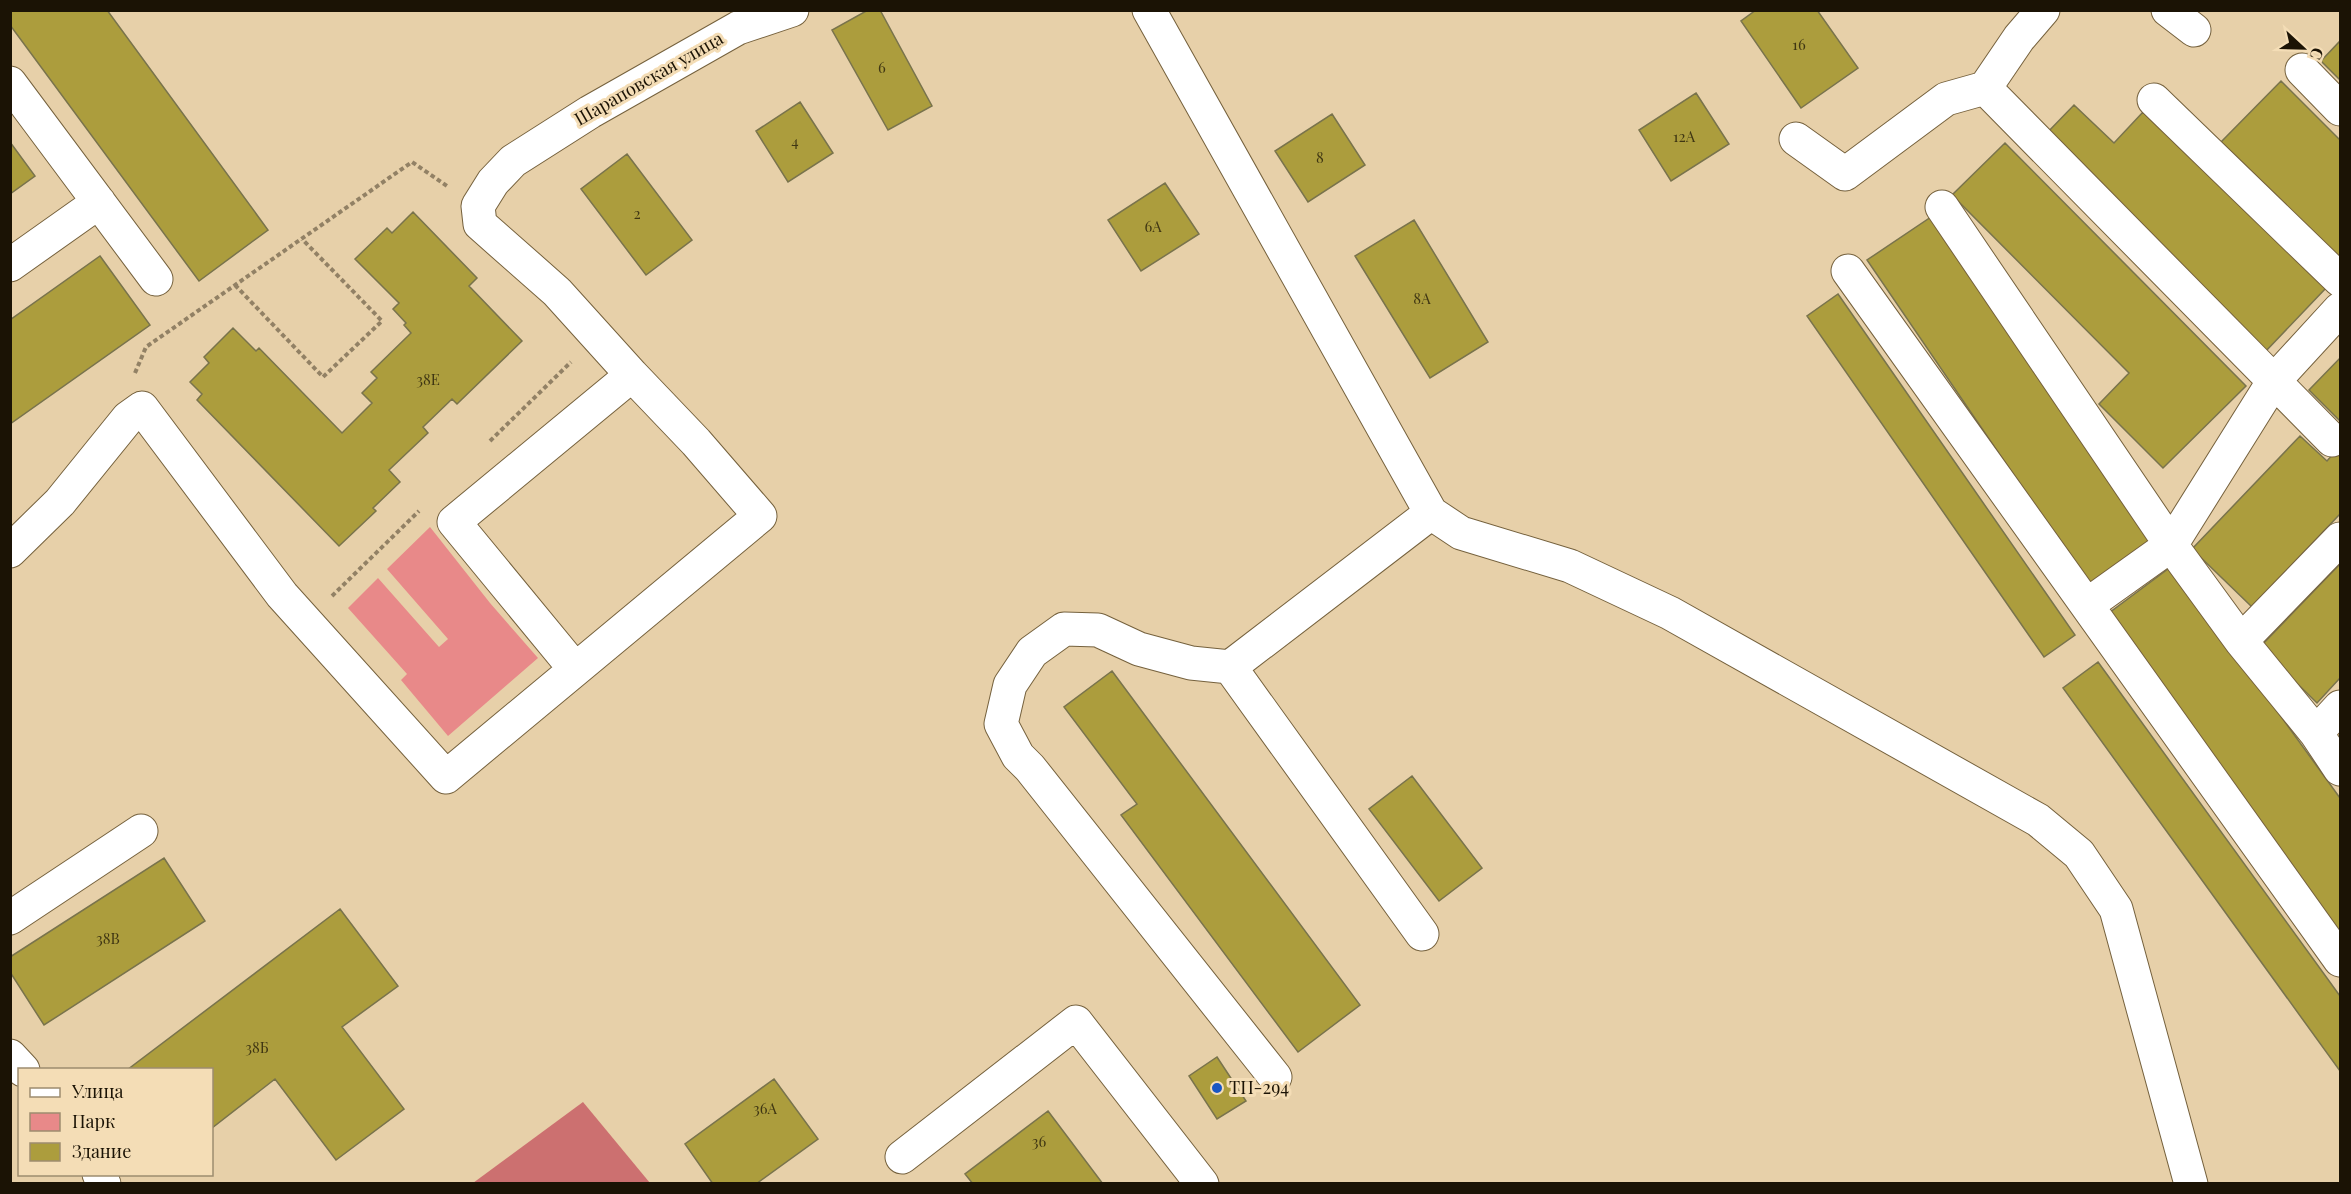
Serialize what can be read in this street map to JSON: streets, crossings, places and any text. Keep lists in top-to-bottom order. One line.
{"streets":{"street":["Шараповская улица"]},"places":["ТП-294"],"house_numbers":["16","6","12А","4","8","2","6А","8А","38Е","38В","38Б","36А","36"],"legend":["Улица","Парк","Здание"],"north":"right"}
